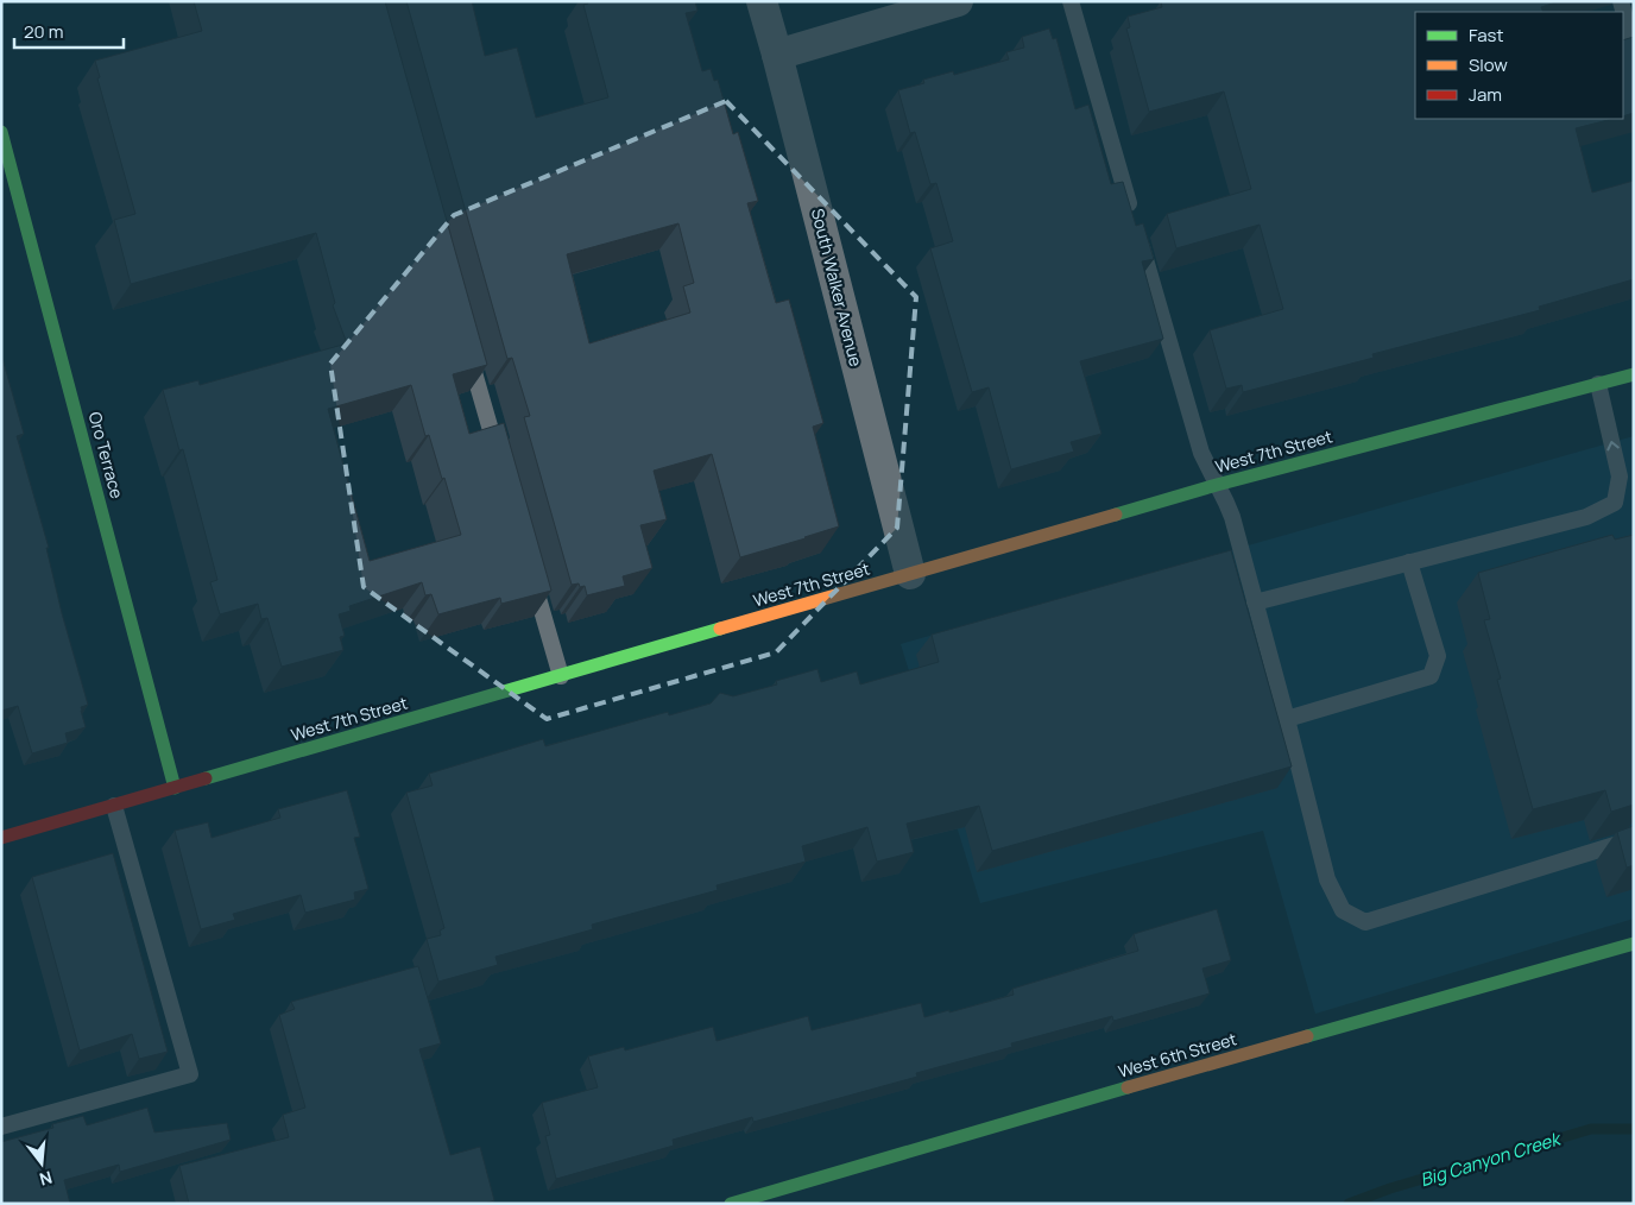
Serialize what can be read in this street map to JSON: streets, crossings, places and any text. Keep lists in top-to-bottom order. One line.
{"streets":{"street":["South Walker Avenue","West 7th Street","Oro Terrace","West 6th Street"]},"crossings":[["South Walker Avenue","West 7th Street"],["West 7th Street","Oro Terrace"]],"water":["Big Canyon Creek"],"legend":["Fast","Slow","Jam"],"scale_bar":"20 m","north":"bottom"}
